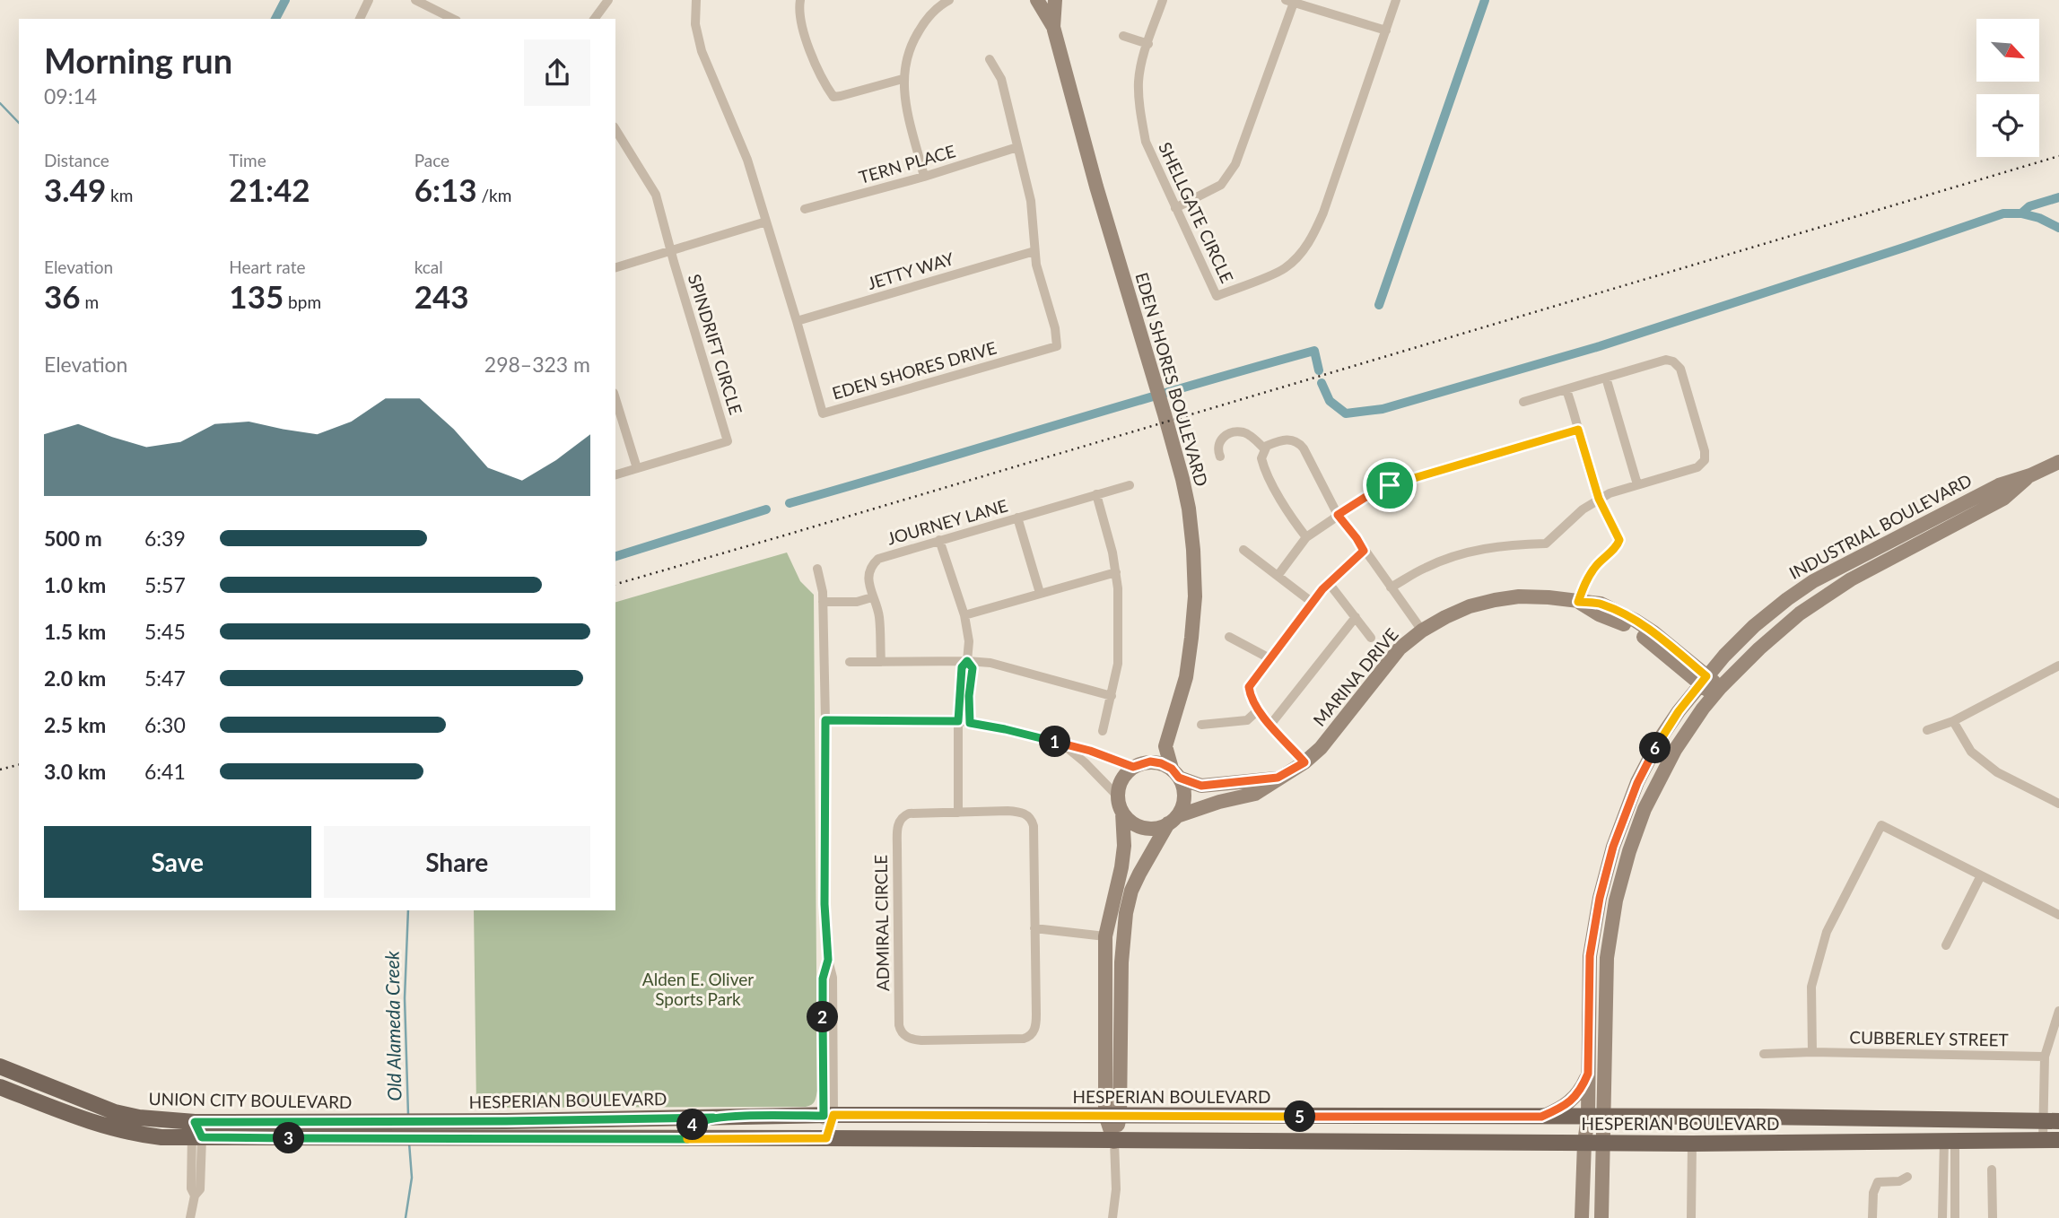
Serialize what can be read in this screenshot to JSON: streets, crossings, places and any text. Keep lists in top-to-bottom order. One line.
{"streets":{"main road":["HESPERIAN BOULEVARD","UNION CITY BOULEVARD"],"street":["TERN PLACE","SHELLGATE CIRCLE","JETTY WAY","SPINDRIFT CIRCLE","EDEN SHORES DRIVE","EDEN SHORES BOULEVARD","JOURNEY LANE","INDUSTRIAL BOULEVARD","MARINA DRIVE","ADMIRAL CIRCLE","CUBBERLEY STREET"]},"crossings":[["TERN PLACE","EDEN SHORES DRIVE"],["JETTY WAY","EDEN SHORES DRIVE"],["INDUSTRIAL BOULEVARD","MARINA DRIVE"],["INDUSTRIAL BOULEVARD","HESPERIAN BOULEVARD"],["HESPERIAN BOULEVARD","UNION CITY BOULEVARD"]],"water":["Old Alameda Creek"],"parks":["Alden E. Oliver Sports Park"],"north":"bottom right","page":{"heading":["Morning run","09:14"],"stats":[["Distance","3.49 km"],["Time","21:42"],["Pace","6:13 /km"],["Elevation","36 m"],["Heart rate","135 bpm"],["kcal","243"]],"chart":["Elevation","298–323 m"],"list":[{"name":"500 m","note":"6:39"},{"name":"1.0 km","note":"5:57"},{"name":"1.5 km","note":"5:45"},{"name":"2.0 km","note":"5:47"},{"name":"2.5 km","note":"6:30"},{"name":"3.0 km","note":"6:41"}],"pins":["1","6","2","5","4","3"],"buttons":["Save","Share"]}}
